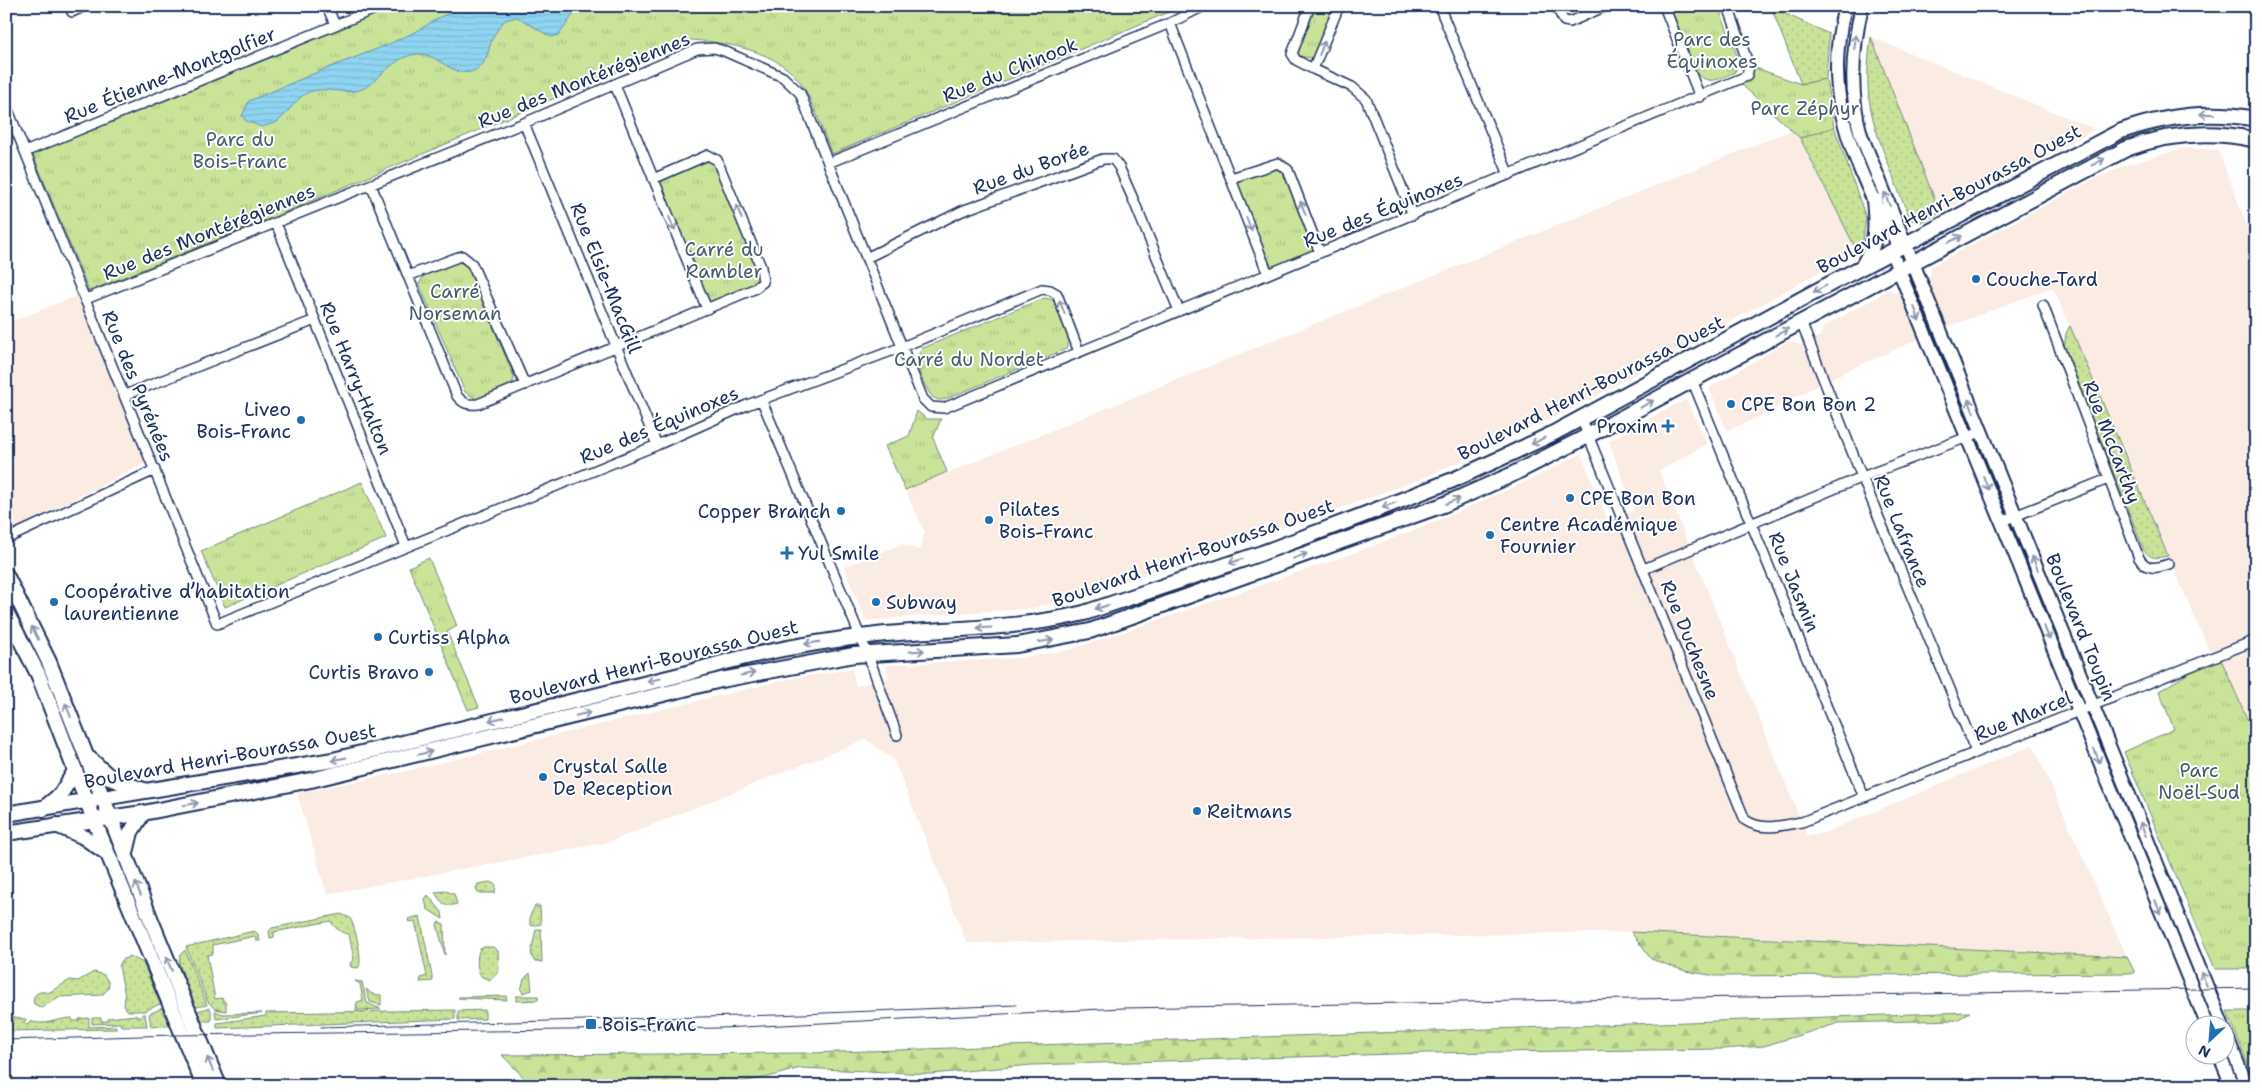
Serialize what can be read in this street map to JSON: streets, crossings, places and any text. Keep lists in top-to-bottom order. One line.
{"streets":{"main road":["Boulevard Henri-Bourassa Ouest"],"street":["Rue du Chinook","Rue Étienne-Montgolfier","Rue des Montérégiennes","Rue du Borée","Rue des Équinoxes","Rue Elsie-MacGill","Rue Harry-Halton","Rue des Pyrénées","Rue McCarthy","Rue Lafrance","Rue Jasmin","Boulevard Toupin","Rue Duchesne","Rue Marcel"]},"crossings":[["Rue du Chinook","Rue des Montérégiennes"],["Rue Étienne-Montgolfier","Rue des Pyrénées"],["Rue des Montérégiennes","Rue du Borée"],["Rue des Montérégiennes","Rue des Équinoxes"],["Rue des Montérégiennes","Rue Elsie-MacGill"],["Rue des Montérégiennes","Rue Harry-Halton"],["Rue des Montérégiennes","Rue des Pyrénées"],["Rue du Borée","Rue des Équinoxes"],["Boulevard Henri-Bourassa Ouest","Rue Lafrance"],["Boulevard Henri-Bourassa Ouest","Rue Jasmin"],["Boulevard Henri-Bourassa Ouest","Boulevard Toupin"],["Boulevard Henri-Bourassa Ouest","Rue Duchesne"],["Rue des Équinoxes","Rue Elsie-MacGill"],["Rue des Équinoxes","Rue Harry-Halton"],["Rue des Équinoxes","Rue des Pyrénées"],["Rue Lafrance","Rue Marcel"],["Rue Jasmin","Rue Marcel"],["Boulevard Toupin","Rue Marcel"],["Rue Duchesne","Rue Marcel"]],"parks":["Parc des Équinoxes","Parc Zéphyr","Parc du Bois-Franc","Carré du Rambler","Carré Norseman","Carré du Nordet","Parc Noël-Sud"],"places":{"other":["Couche-Tard","CPE Bon Bon 2","Liveo Bois-Franc","CPE Bon Bon","Copper Branch","Pilates Bois-Franc","Centre Académique Fournier","Coopérative d’habitation laurentienne","Subway","Curtiss Alpha","Curtis Bravo","Crystal Salle De Reception","Reitmans"],"health":["Proxim","Yul Smile"],"transit":["Bois-Franc"]},"north":"bottom left"}
